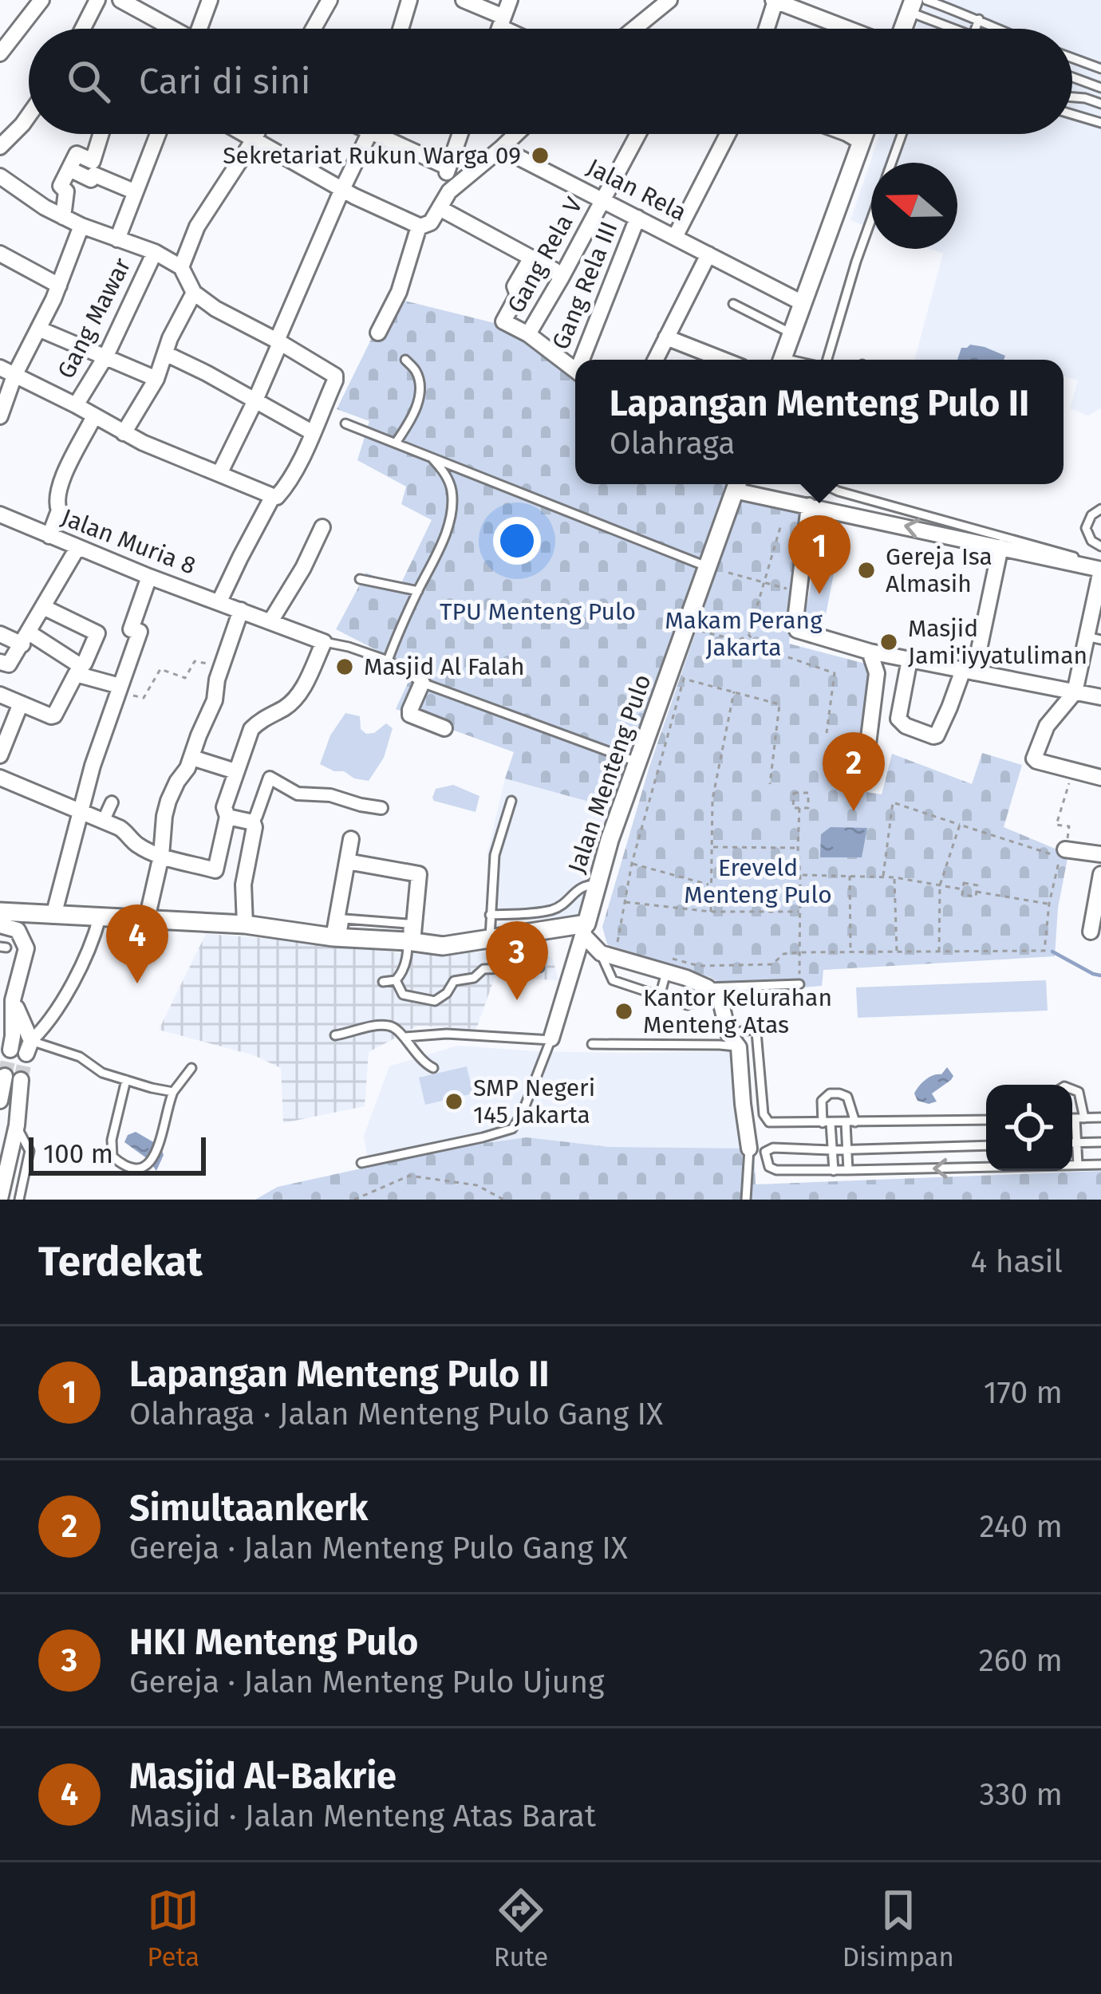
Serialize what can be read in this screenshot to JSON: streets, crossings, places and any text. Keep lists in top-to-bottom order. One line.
{"streets":{"street":["Jalan Rela","Gang Rela V","Gang Rela III","Gang Mawar","Jalan Muria 8","Jalan Menteng Pulo"]},"crossings":[["Jalan Rela","Gang Rela V"],["Jalan Rela","Gang Rela III"]],"parks":["TPU Menteng Pulo","Makam Perang Jakarta","Ereveld Menteng Pulo"],"places":["Sekretariat Rukun Warga 09","Gereja Isa Almasih","Masjid Jami'iyyatuliman","Masjid Al Falah","Kantor Kelurahan Menteng Atas","SMP Negeri 145 Jakarta"],"scale_bar":"100 m","north":"left","page":{"search":"Cari di sini","popup":["Lapangan Menteng Pulo II","Olahraga"],"pins":["1","2","4","3"],"scale":"100 m","heading":["Terdekat","4 hasil"],"list":[{"mark":"1","name":"Lapangan Menteng Pulo II","note":"Olahraga · Jalan Menteng Pulo Gang IX","value":"170 m"},{"mark":"2","name":"Simultaankerk","note":"Gereja · Jalan Menteng Pulo Gang IX","value":"240 m"},{"mark":"3","name":"HKI Menteng Pulo","note":"Gereja · Jalan Menteng Pulo Ujung","value":"260 m"},{"mark":"4","name":"Masjid Al-Bakrie","note":"Masjid · Jalan Menteng Atas Barat","value":"330 m"}],"nav":["Peta","Rute","Disimpan"]}}
